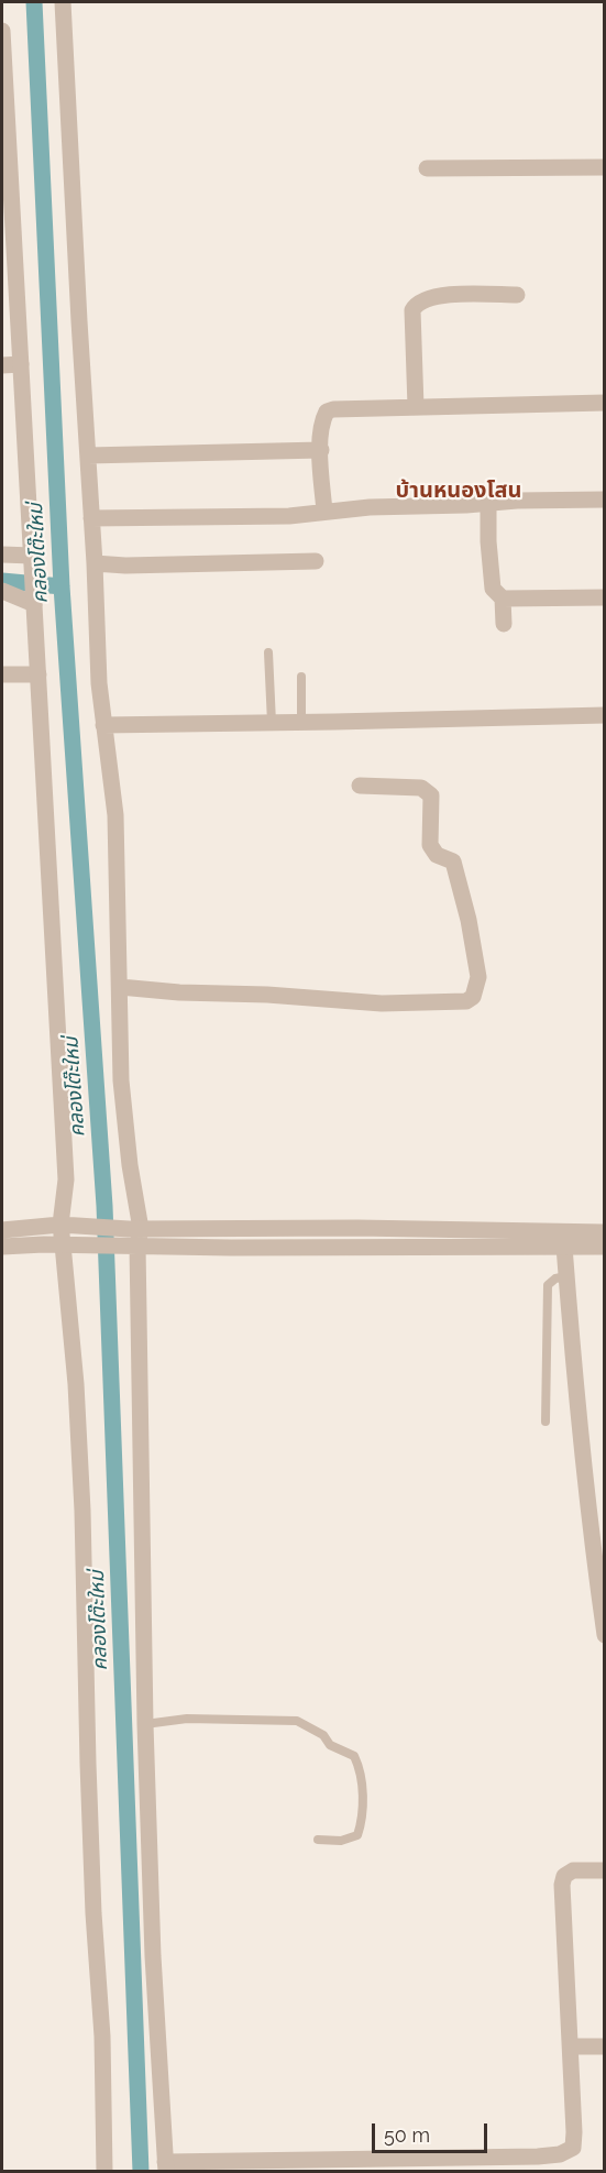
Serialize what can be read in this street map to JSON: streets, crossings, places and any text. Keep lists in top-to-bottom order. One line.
{"districts":["บ้านหนองโสน"],"water":["คลองโต๊ะใหม่"],"scale_bar":"50 m"}
